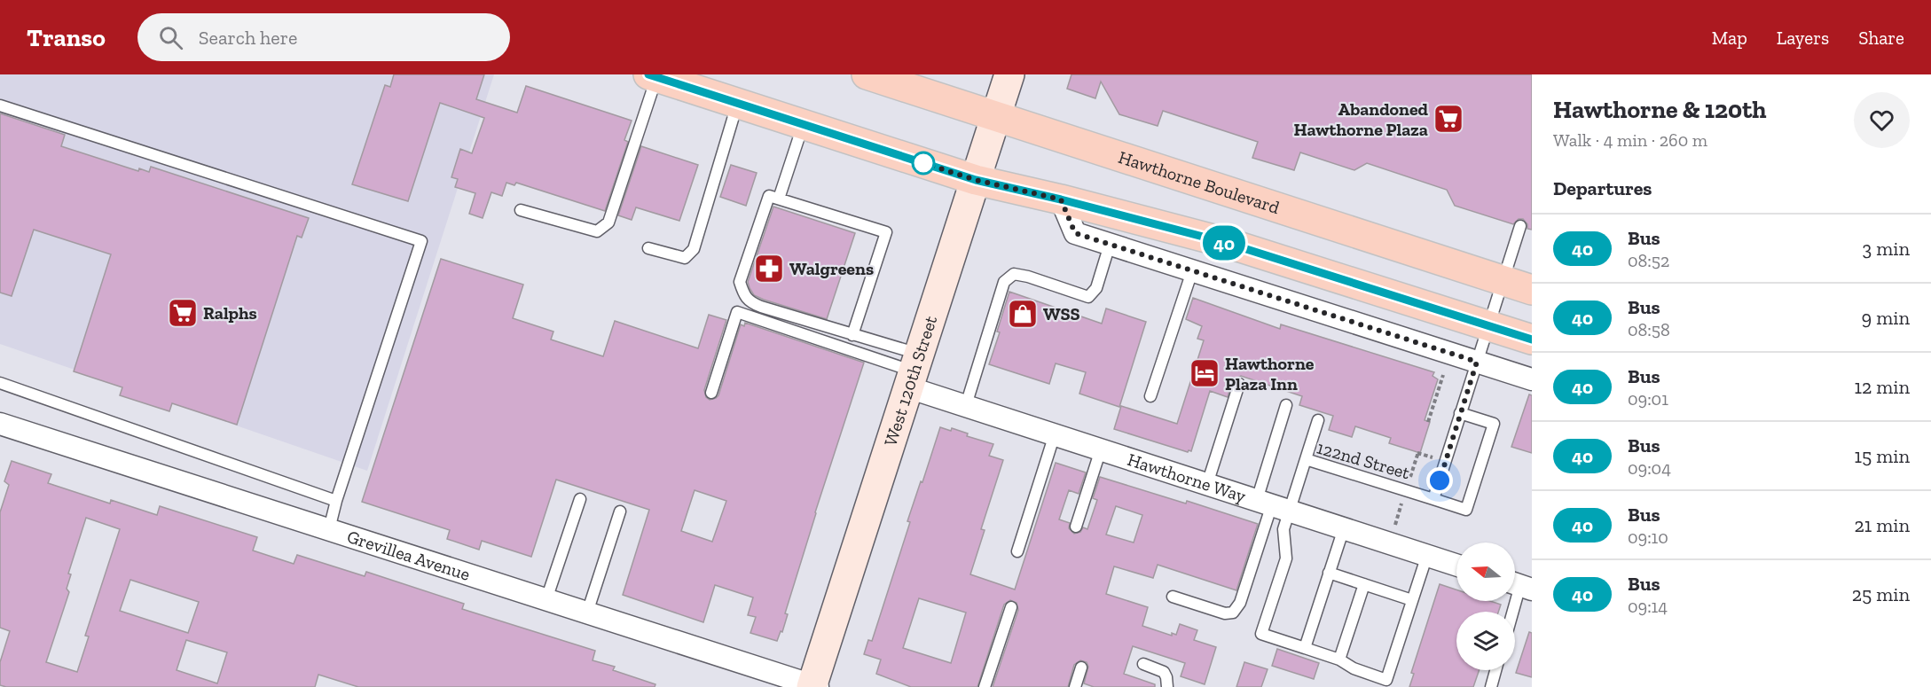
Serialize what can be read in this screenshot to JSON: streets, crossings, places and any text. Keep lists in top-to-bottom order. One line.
{"streets":{"main road":["Hawthorne Boulevard","West 120th Street"],"street":["Hawthorne Way","Grevillea Avenue"],"lane":["122nd Street"]},"crossings":[["Hawthorne Boulevard","West 120th Street"],["West 120th Street","Hawthorne Way"],["West 120th Street","Grevillea Avenue"],["122nd Street","Hawthorne Way"]],"places":{"supermarket":["Abandoned Hawthorne Plaza","Ralphs"],"pharmacy":["Walgreens"],"shop":["WSS"],"hotel":["Hawthorne Plaza Inn"]},"lines":["bus line 40"],"north":"left","page":{"header":"Transo","search":"Search here","nav":["Map","Layers","Share"],"on_map":"40","heading":[["Hawthorne & 120th","Walk · 4 min · 260 m"],"Departures"],"list":[{"mark":"40","name":"Bus","note":"08:52","value":"3 min"},{"mark":"40","name":"Bus","note":"08:58","value":"9 min"},{"mark":"40","name":"Bus","note":"09:01","value":"12 min"},{"mark":"40","name":"Bus","note":"09:04","value":"15 min"},{"mark":"40","name":"Bus","note":"09:10","value":"21 min"},{"mark":"40","name":"Bus","note":"09:14","value":"25 min"}]}}
